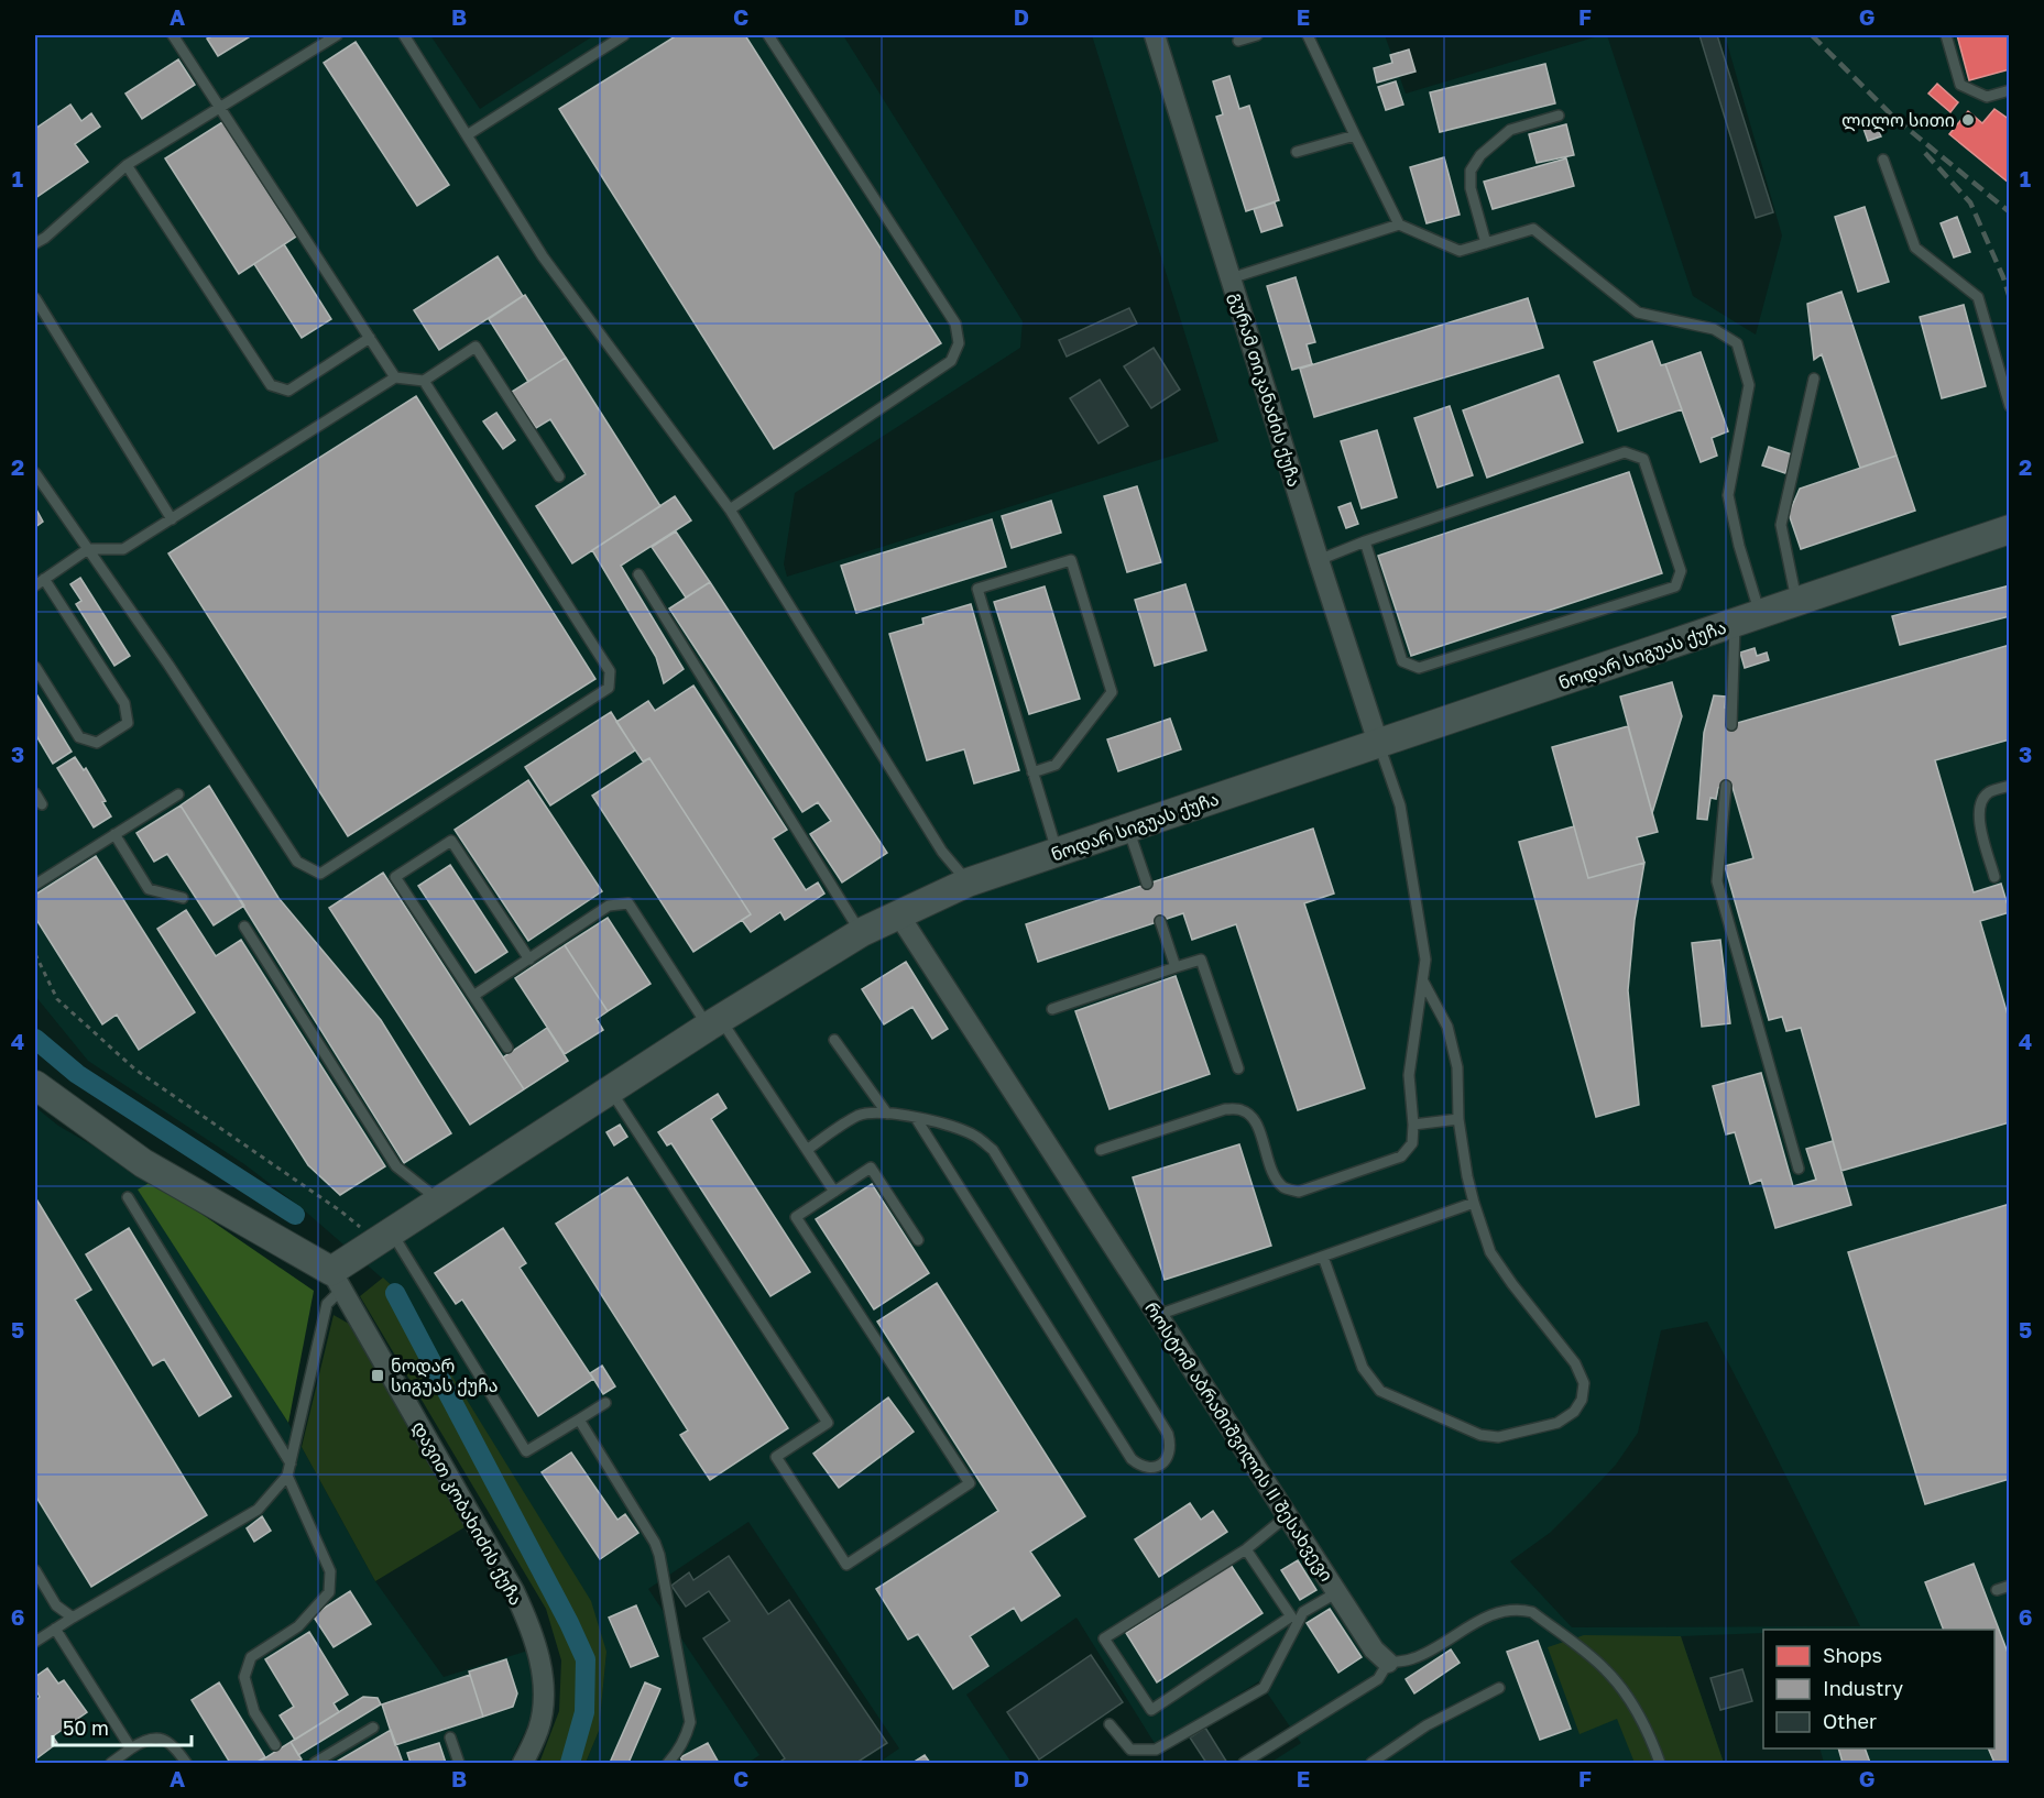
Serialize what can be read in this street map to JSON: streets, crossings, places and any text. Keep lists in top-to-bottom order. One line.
{"streets":{"street":["გურამ თიკანაძის ქუჩა","ნოდარ სიგუას ქუჩა","როსტომ აბრამიშვილის II შესახვევი","დავით კობახიძის ქუჩა"]},"crossings":[["გურამ თიკანაძის ქუჩა","ნოდარ სიგუას ქუჩა"],["ნოდარ სიგუას ქუჩა","როსტომ აბრამიშვილის II შესახვევი"],["ნოდარ სიგუას ქუჩა","დავით კობახიძის ქუჩა"]],"places":{"other":["ლილო სითი"],"transit":["ნოდარ სიგუას ქუჩა"]},"legend":["Shops","Industry","Other"],"scale_bar":"50 m","grid":{"columns":["A","B","C","D","E","F","G"],"rows":["1","2","3","4","5","6"]}}
